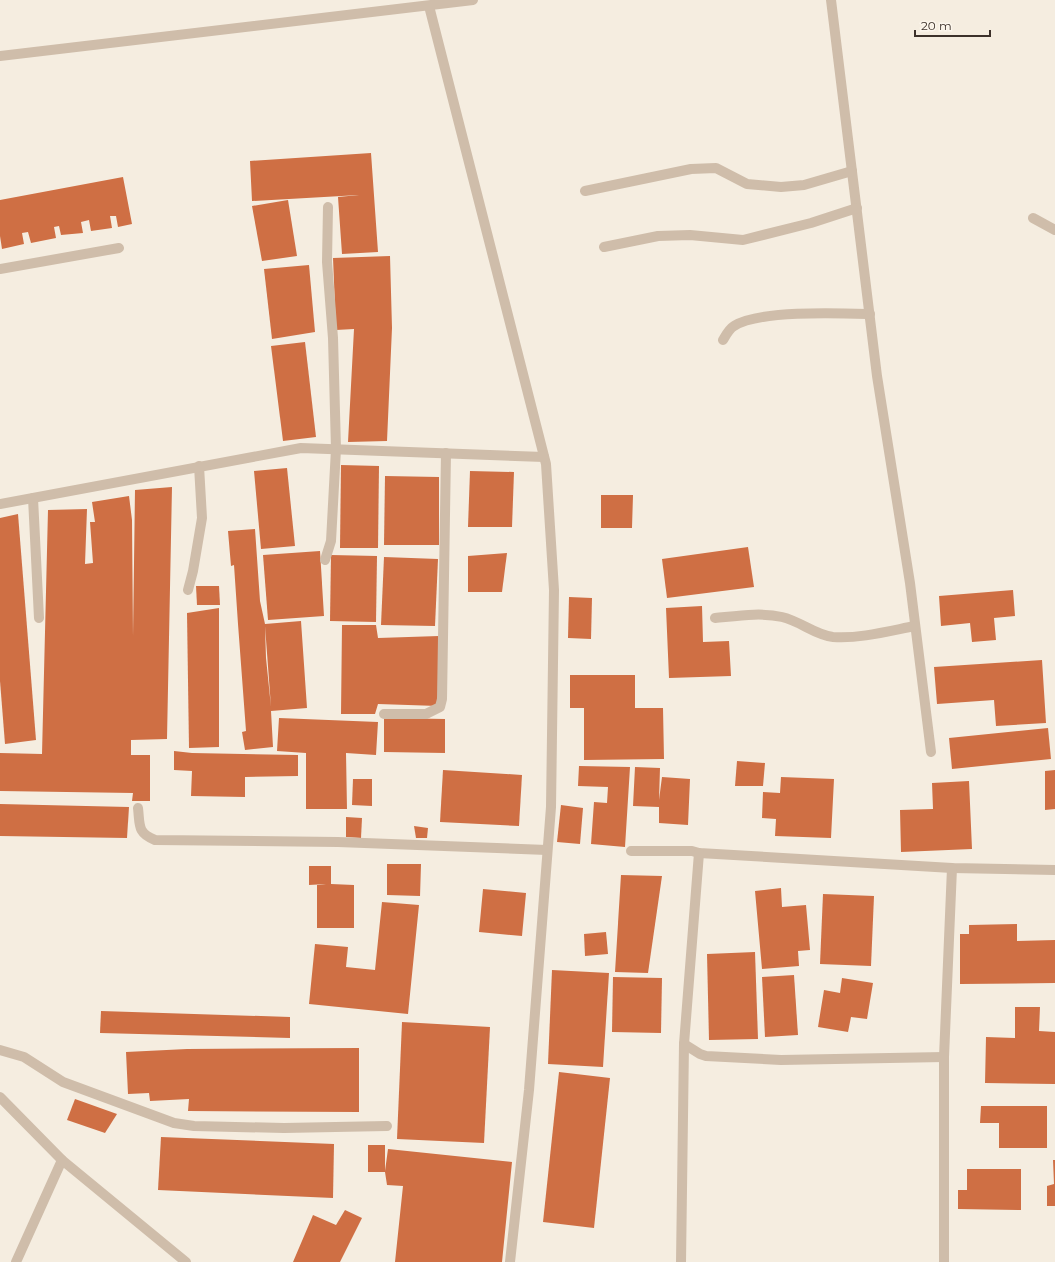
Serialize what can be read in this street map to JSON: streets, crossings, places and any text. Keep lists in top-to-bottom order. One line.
{"scale_bar":"20 m"}
